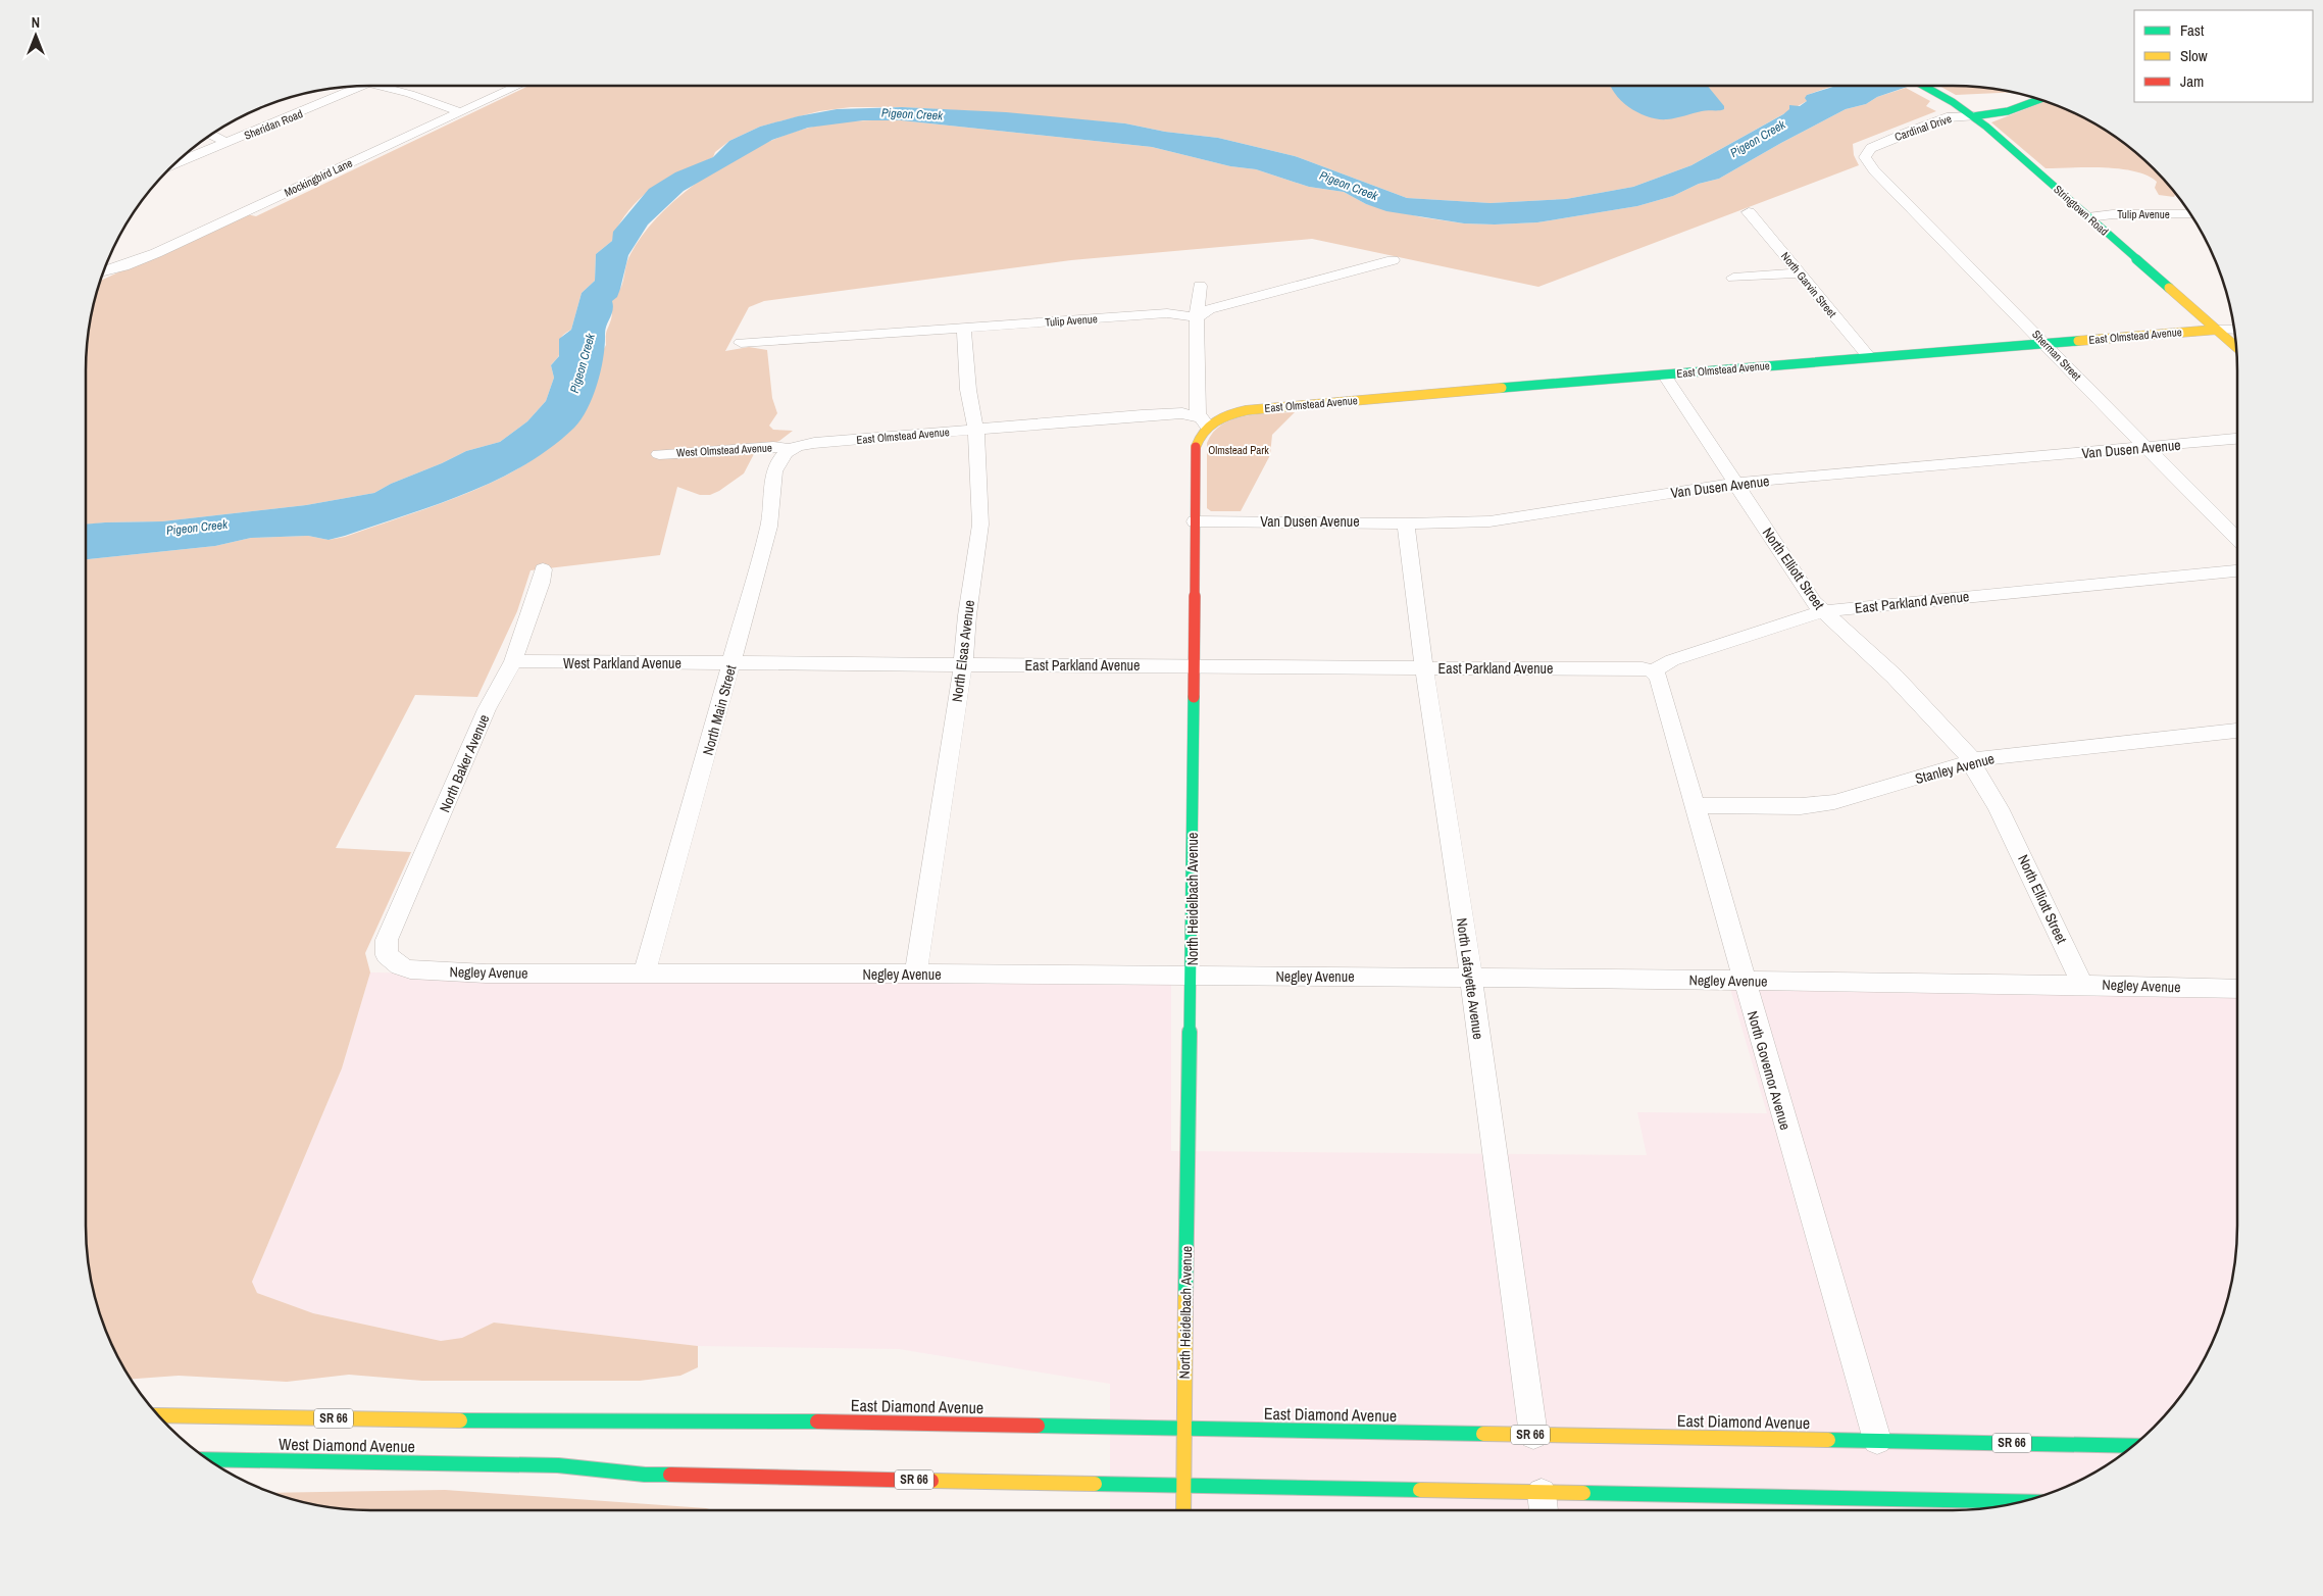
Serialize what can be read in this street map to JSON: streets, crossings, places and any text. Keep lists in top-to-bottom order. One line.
{"streets":{"main road":["Cardinal Drive","Stringtown Road","East Olmstead Avenue","North Heidelbach Avenue","East Diamond Avenue","SR 66","West Diamond Avenue"],"street":["Sheridan Road","Mockingbird Lane","Tulip Avenue","North Garvin Street","Sherman Street","Van Dusen Avenue","West Olmstead Avenue","North Elliott Street","East Parkland Avenue","North Elsas Avenue","West Parkland Avenue","North Main Street","North Baker Avenue","Stanley Avenue","Negley Avenue","North Lafayette Avenue","North Governor Avenue"]},"crossings":[["Cardinal Drive","Stringtown Road"],["Cardinal Drive","Sherman Street"],["Stringtown Road","Tulip Avenue"],["Stringtown Road","East Olmstead Avenue"],["Tulip Avenue","North Elsas Avenue"],["North Garvin Street","East Olmstead Avenue"],["East Olmstead Avenue","Sherman Street"],["East Olmstead Avenue","West Olmstead Avenue"],["East Olmstead Avenue","North Elliott Street"],["East Olmstead Avenue","North Elsas Avenue"],["East Olmstead Avenue","North Main Street"],["East Olmstead Avenue","North Heidelbach Avenue"],["Sherman Street","Van Dusen Avenue"],["Van Dusen Avenue","North Elliott Street"],["Van Dusen Avenue","North Heidelbach Avenue"],["Van Dusen Avenue","North Lafayette Avenue"],["West Olmstead Avenue","North Main Street"],["North Elliott Street","East Parkland Avenue"],["North Elliott Street","Stanley Avenue"],["North Elliott Street","Negley Avenue"],["East Parkland Avenue","North Elsas Avenue"],["East Parkland Avenue","West Parkland Avenue"],["East Parkland Avenue","North Main Street"],["East Parkland Avenue","North Heidelbach Avenue"],["East Parkland Avenue","North Lafayette Avenue"],["East Parkland Avenue","North Governor Avenue"],["North Elsas Avenue","Negley Avenue"],["West Parkland Avenue","North Main Street"],["West Parkland Avenue","North Baker Avenue"],["North Main Street","Negley Avenue"],["North Baker Avenue","Negley Avenue"],["Stanley Avenue","North Governor Avenue"],["North Heidelbach Avenue","Negley Avenue"],["North Heidelbach Avenue","East Diamond Avenue"],["North Heidelbach Avenue","SR 66"],["North Heidelbach Avenue","West Diamond Avenue"],["Negley Avenue","North Lafayette Avenue"],["Negley Avenue","North Governor Avenue"],["North Lafayette Avenue","East Diamond Avenue"],["North Governor Avenue","East Diamond Avenue"],["East Diamond Avenue","West Diamond Avenue"],["SR 66","West Diamond Avenue"]],"water":["Pigeon Creek"],"parks":["Olmstead Park"],"legend":["Fast","Slow","Jam"],"north":"top"}
